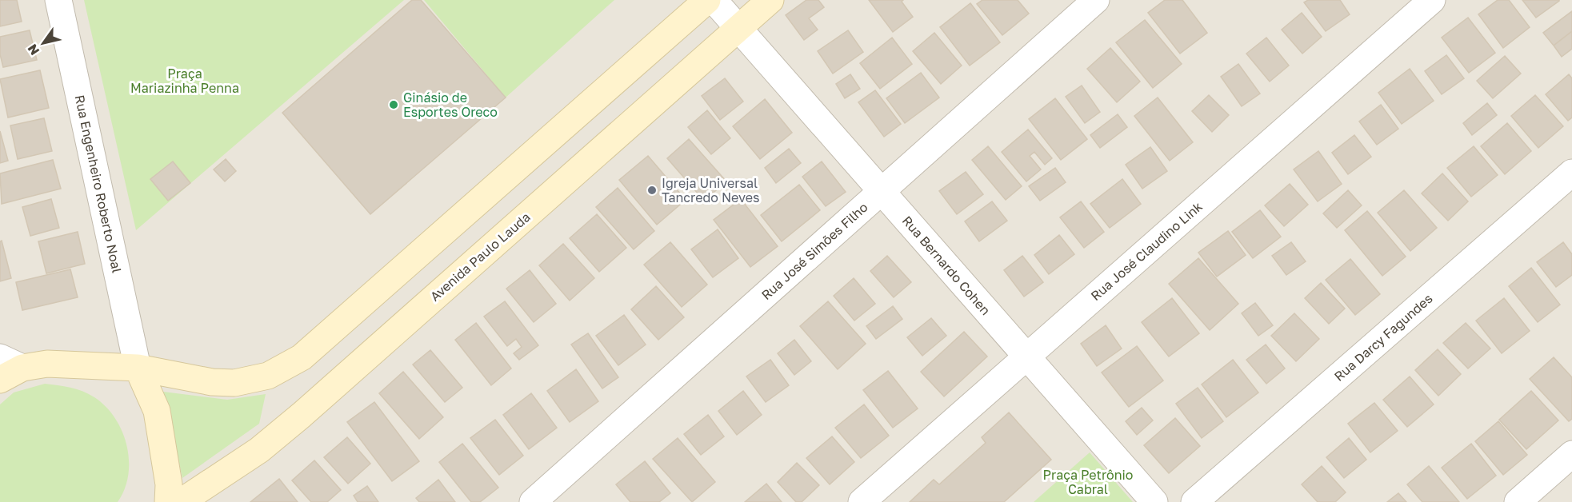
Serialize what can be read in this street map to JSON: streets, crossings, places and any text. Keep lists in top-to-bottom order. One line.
{"streets":{"main road":["Avenida Paulo Lauda"],"street":["Rua Engenheiro Roberto Noal","Rua José Simões Filho","Rua José Claudino Link","Rua Bernardo Cohen","Rua Darcy Fagundes"]},"crossings":[["Rua José Simões Filho","Rua Bernardo Cohen"],["Rua José Claudino Link","Rua Bernardo Cohen"],["Avenida Paulo Lauda","Rua Bernardo Cohen"]],"parks":["Praça Mariazinha Penna","Praça Petrônio Cabral"],"places":["Ginásio de Esportes Oreco","Igreja Universal Tancredo Neves"],"north":"bottom left"}
